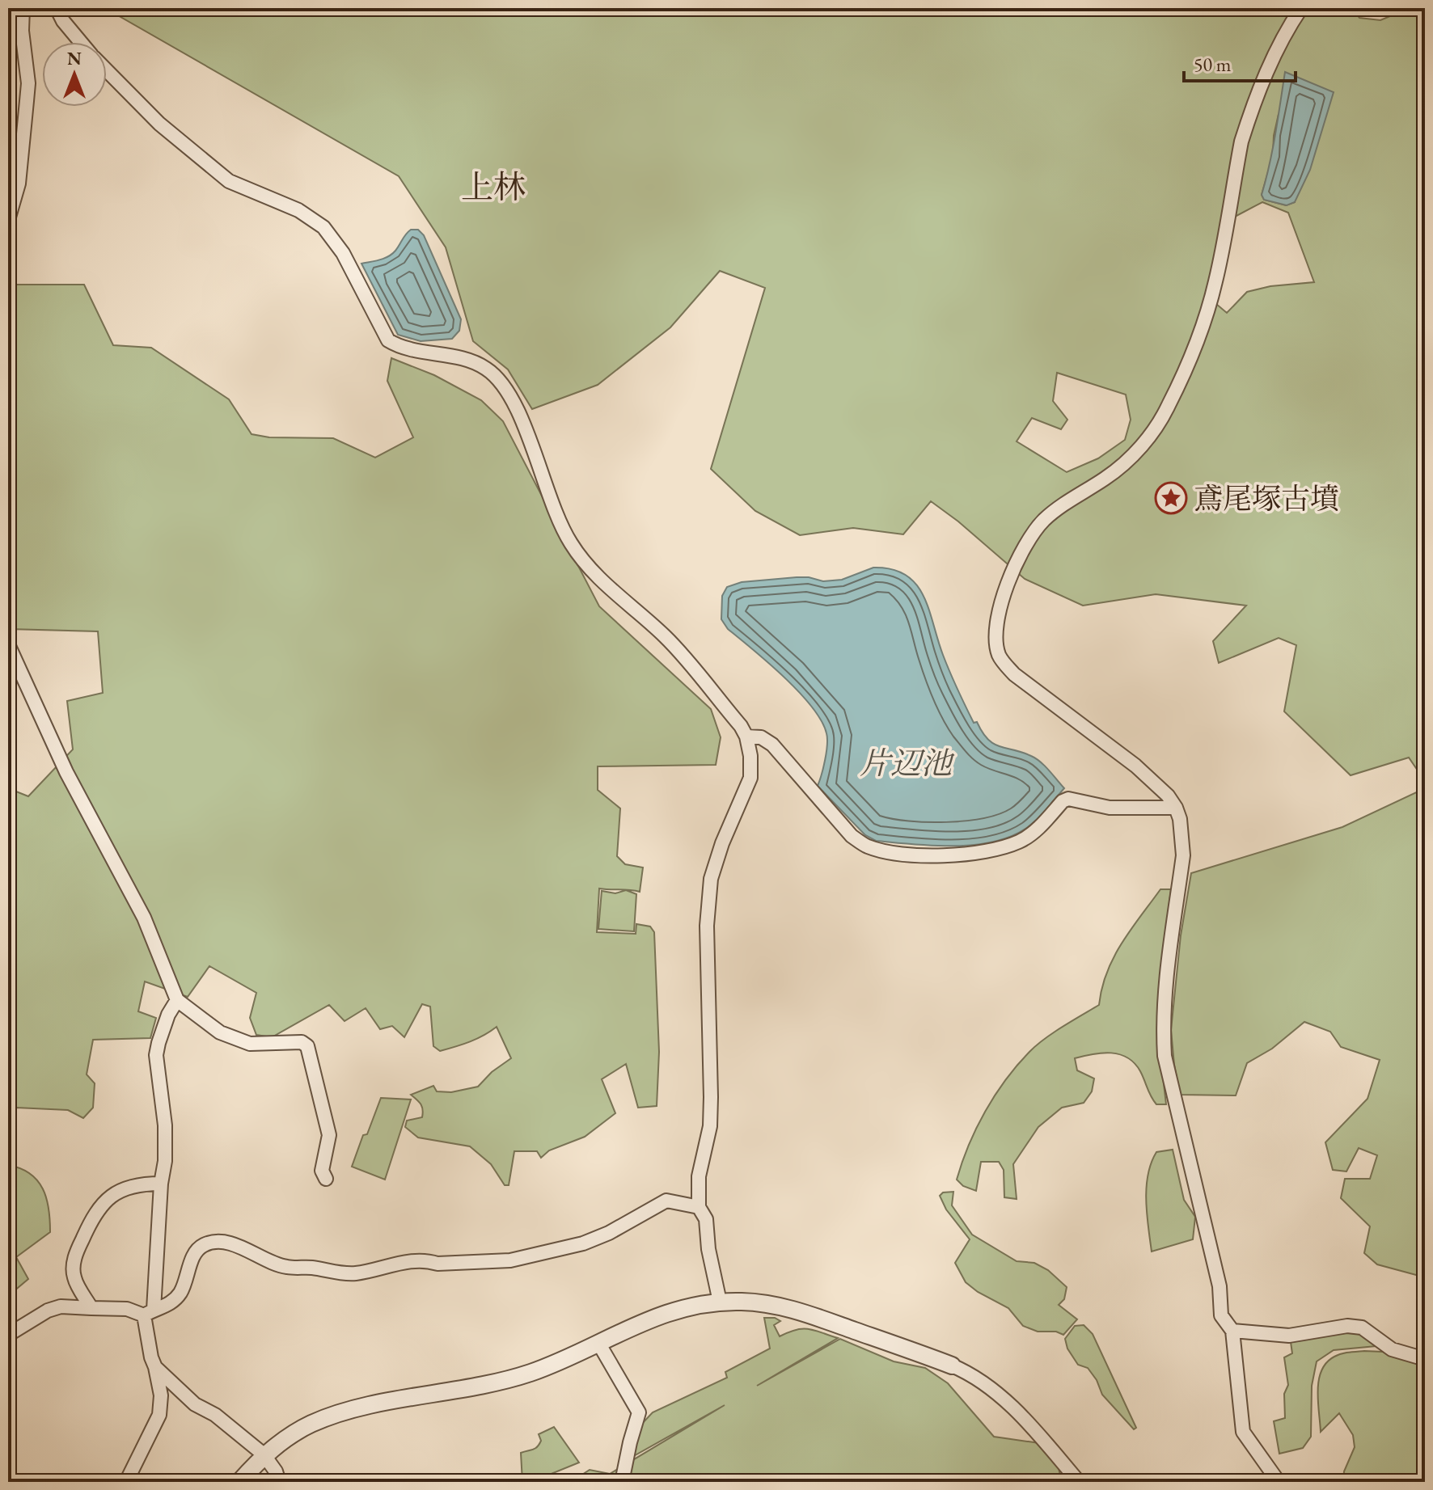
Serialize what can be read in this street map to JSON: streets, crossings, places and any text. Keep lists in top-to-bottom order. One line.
{"districts":["上林"],"water":["片辺池"],"places":{"place":["鳶尾塚古墳"]},"scale_bar":"50 m","north":"top"}
